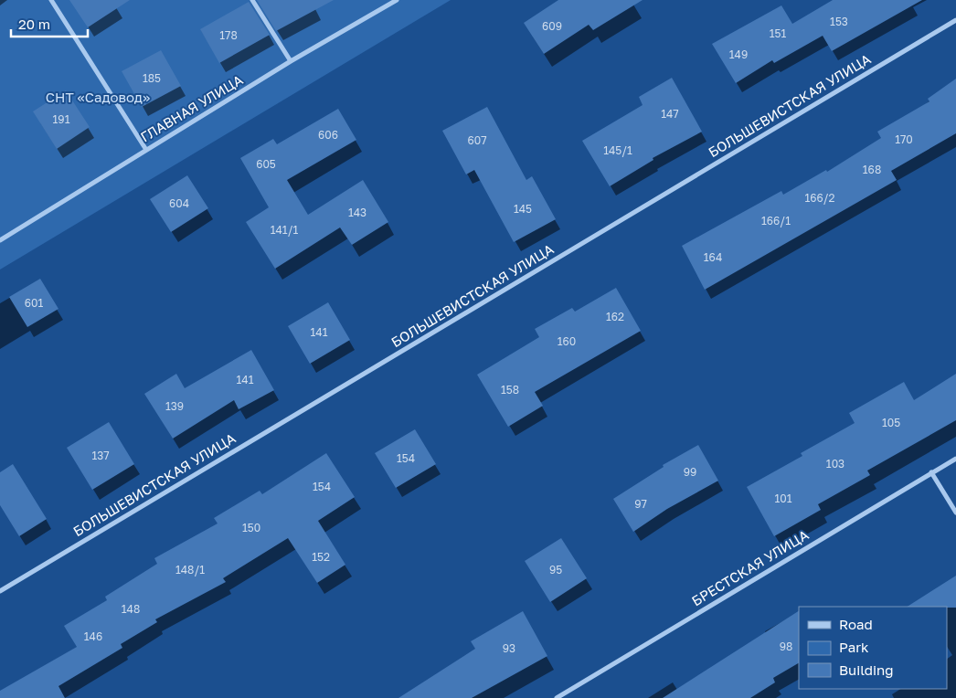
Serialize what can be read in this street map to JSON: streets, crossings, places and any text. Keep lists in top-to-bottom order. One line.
{"streets":{"street":["БОЛЬШЕВИСТСКАЯ УЛИЦА","ГЛАВНАЯ УЛИЦА","БРЕСТСКАЯ УЛИЦА"]},"parks":["СНТ «Садовод»"],"house_numbers":["153","609","151","178","149","185","147","191","606","170","607","145/1","605","168","166/2","604","145","143","166/1","141/1","164","601","162","141","160","141","158","139","105","137","154","103","99","154","101","97","150","152","148/1","95","148","146","98","93"],"legend":["Road","Park","Building"],"scale_bar":"20 m"}
